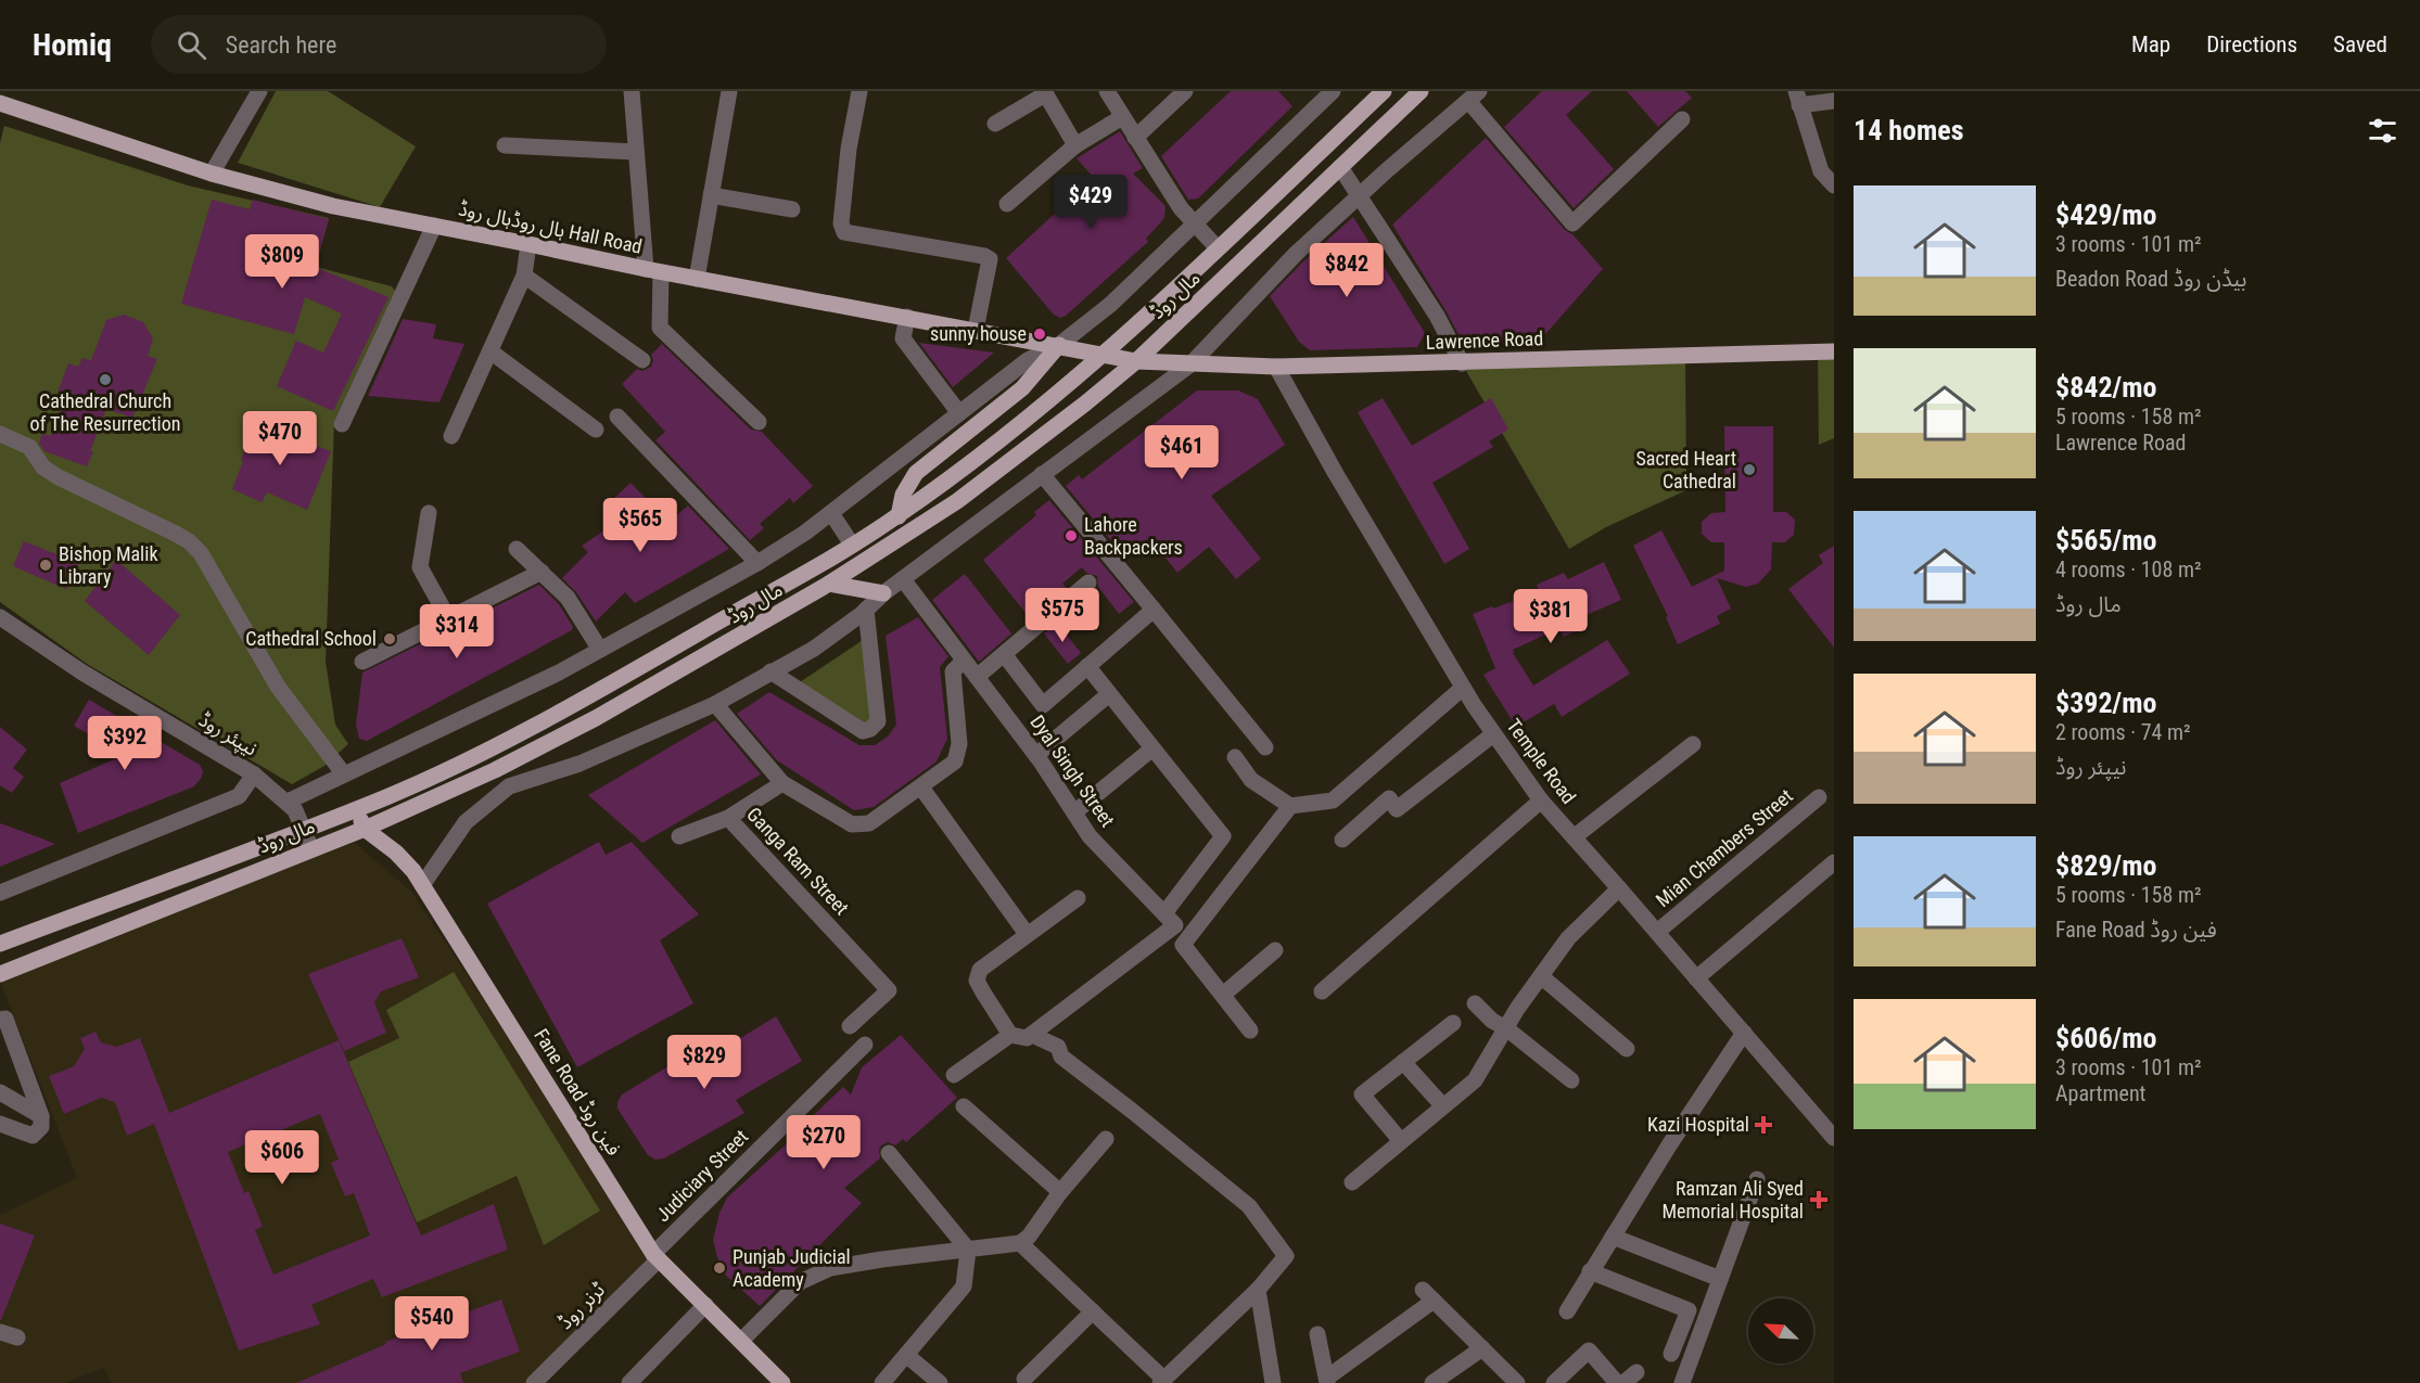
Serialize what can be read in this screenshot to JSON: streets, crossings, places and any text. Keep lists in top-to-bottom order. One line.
{"streets":{"main road":["ہال روڈہال روڈ Hall Road","مال روڈ","Lawrence Road","Fane Road فین روڈ"],"street":["نیپئر روڈ","Temple Road","Dyal Singh Street","Mian Chambers Street","Ganga Ram Street","Judiciary Street","ٹرنر روڈ"]},"crossings":[["ہال روڈہال روڈ Hall Road","مال روڈ"],["ہال روڈہال روڈ Hall Road","Lawrence Road"],["مال روڈ","Lawrence Road"],["مال روڈ","نیپئر روڈ"],["مال روڈ","Fane Road فین روڈ"],["Lawrence Road","Temple Road"],["Temple Road","Mian Chambers Street"],["Fane Road فین روڈ","Judiciary Street"],["Fane Road فین روڈ","ٹرنر روڈ"],["Judiciary Street","ٹرنر روڈ"]],"places":{"other":["sunny house","Cathedral Church of The Resurrection","Sacred Heart Cathedral","Lahore Backpackers","Bishop Malik Library","Cathedral School","Punjab Judicial Academy"],"health":["Kazi Hospital","Ramzan Ali Syed Memorial Hospital"]},"north":"top left","page":{"header":"Homiq","search":"Search here","nav":["Map","Directions","Saved"],"heading":"14 homes","list":[{"name":"$429/mo","note":"3 rooms · 101 m² · Beadon Road بیڈن روڈ"},{"name":"$842/mo","note":"5 rooms · 158 m² · Lawrence Road"},{"name":"$565/mo","note":"4 rooms · 108 m² · مال روڈ"},{"name":"$392/mo","note":"2 rooms · 74 m² · نیپئر روڈ"},{"name":"$829/mo","note":"5 rooms · 158 m² · Fane Road فین روڈ"},{"name":"$606/mo","note":"3 rooms · 101 m² · Apartment"}],"price":["$429","$809","$842","$470","$461","$565","$575","$381","$314","$392","$829","$270","$606","$540"]}}
